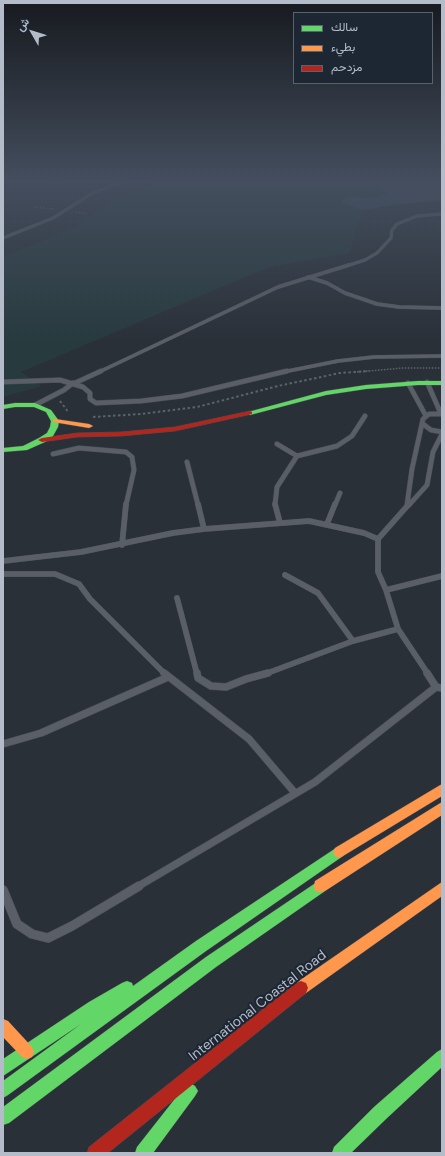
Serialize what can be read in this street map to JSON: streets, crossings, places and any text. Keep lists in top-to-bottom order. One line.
{"streets":{"main road":["International Coastal Road"]},"legend":["سالك","بطيء","مزدحم"],"north":"top left"}
